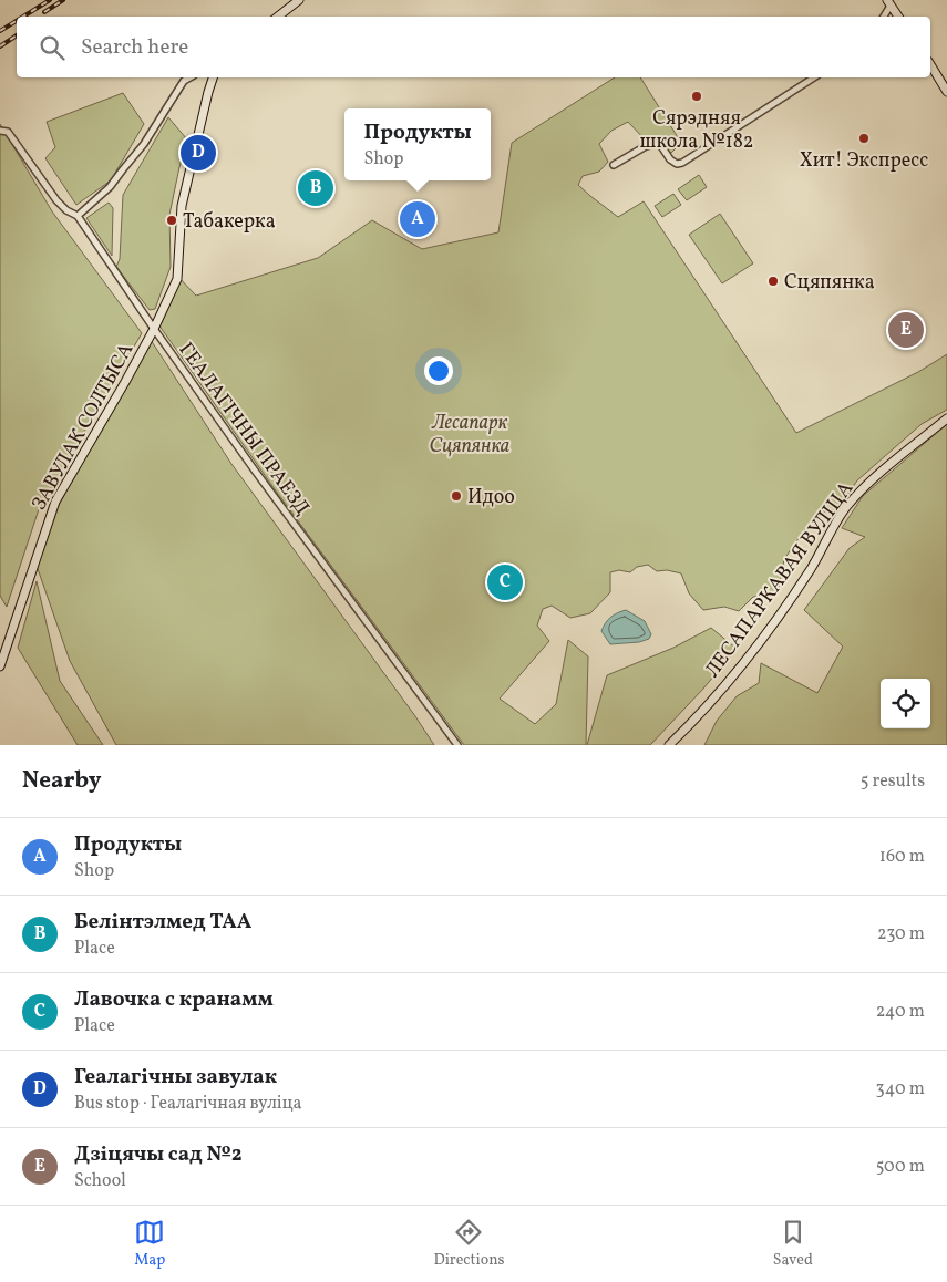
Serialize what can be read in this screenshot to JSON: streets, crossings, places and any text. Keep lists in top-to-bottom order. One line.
{"streets":{"street":["ЗАВУЛАК СОЛТЫСА","ГЕАЛАГІЧНЫ ПРАЕЗД","ЛЕСАПАРКАВАЯ ВУЛІЦА"]},"crossings":[["ЗАВУЛАК СОЛТЫСА","ГЕАЛАГІЧНЫ ПРАЕЗД"]],"parks":["Лесапарк Сцяпянка"],"places":["Сярэдняя школа №182","Хит! Экспресс","Табакерка","Сцяпянка","Идоо"],"page":{"search":"Search here","popup":["Продукты","Shop"],"pins":["D","B","A","E","C"],"heading":["Nearby","5 results"],"list":[{"mark":"A","name":"Продукты","note":"Shop","value":"160 m"},{"mark":"B","name":"Белінтэлмед ТАА","note":"Place","value":"230 m"},{"mark":"C","name":"Лавочка с кранамм","note":"Place","value":"240 m"},{"mark":"D","name":"Геалагічны завулак","note":"Bus stop · Геалагічная вуліца","value":"340 m"},{"mark":"E","name":"Дзіцячы сад №2","note":"School","value":"500 m"}],"nav":["Map","Directions","Saved"]}}
